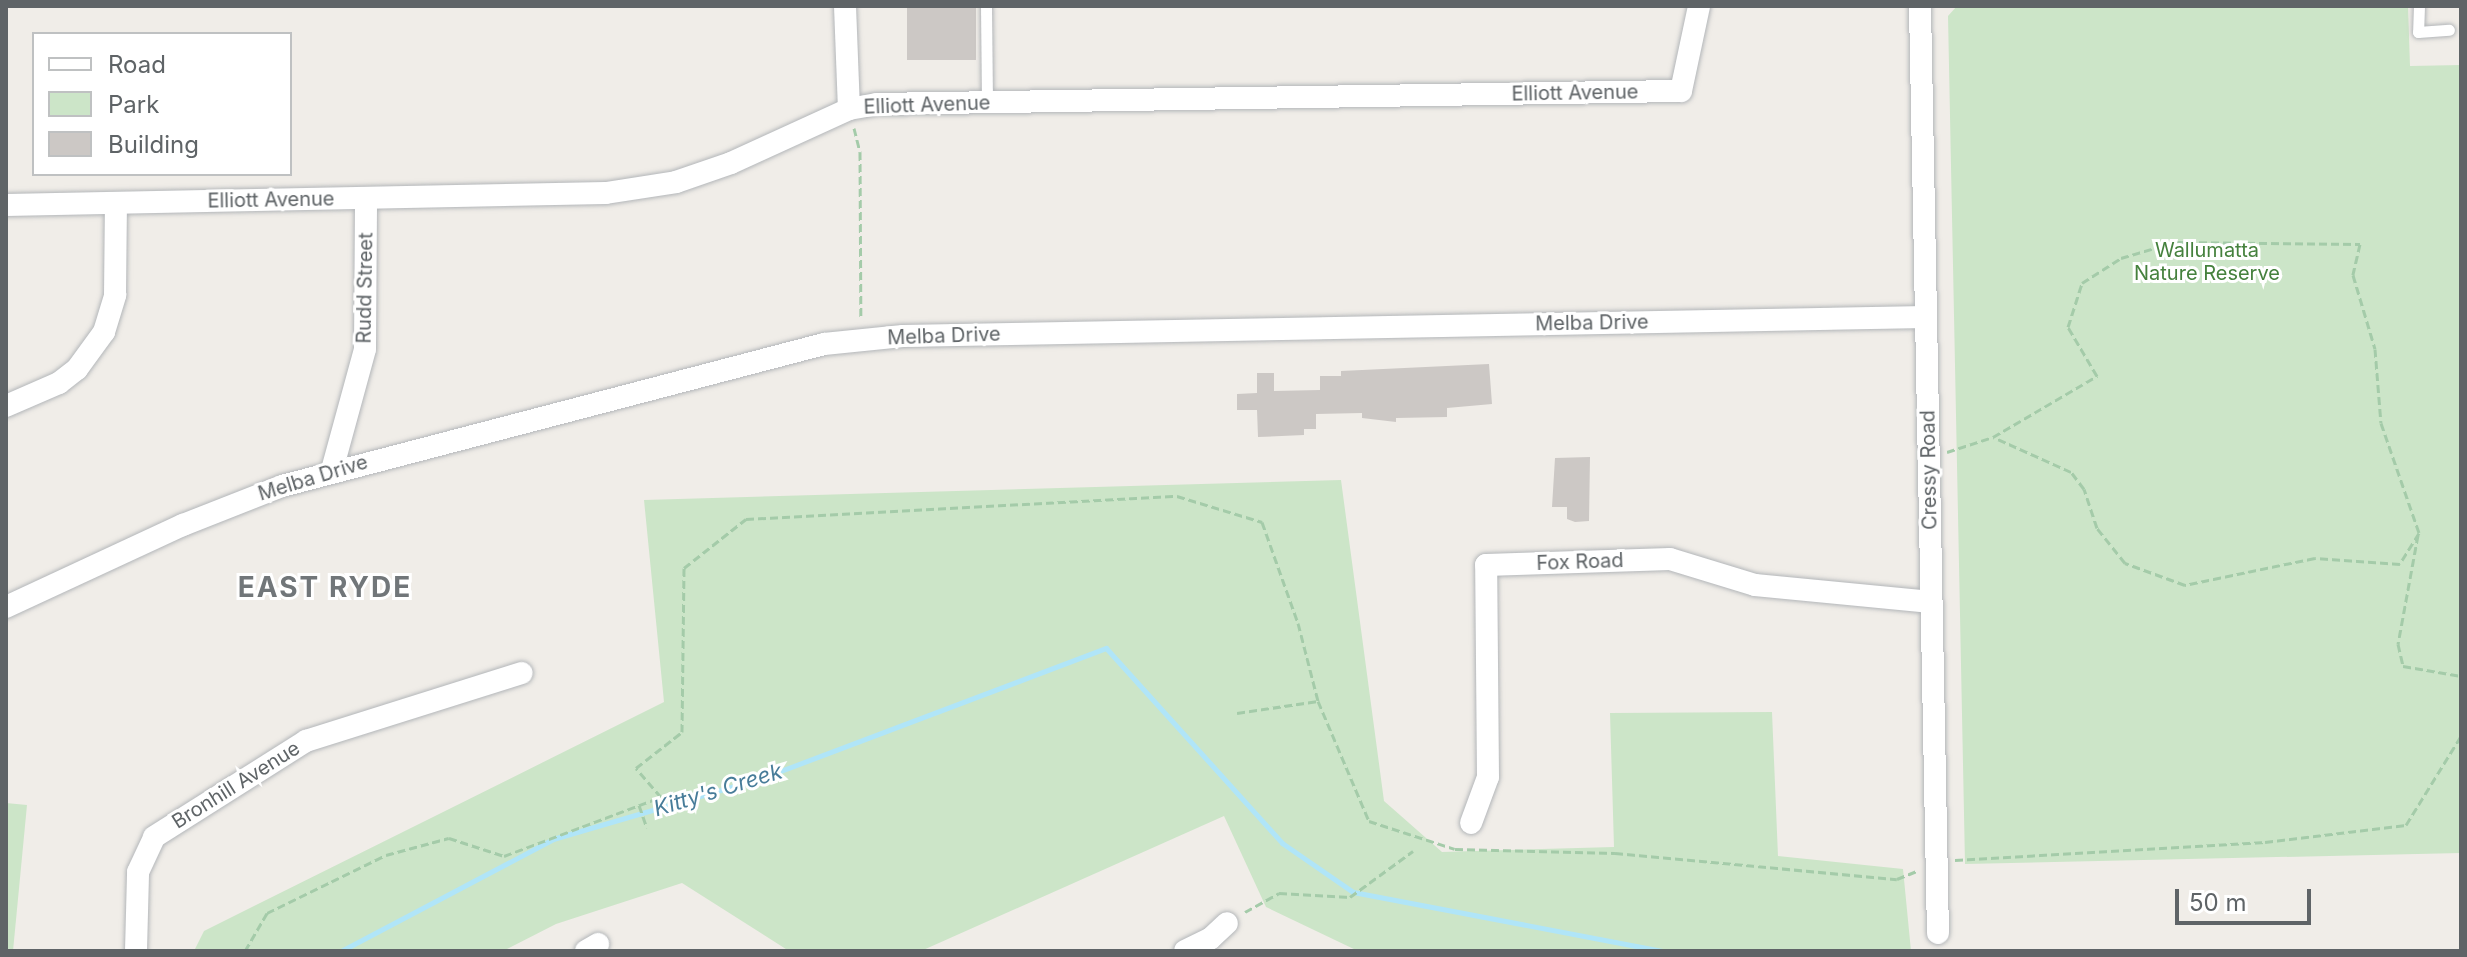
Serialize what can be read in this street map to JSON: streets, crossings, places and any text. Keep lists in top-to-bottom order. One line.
{"streets":{"street":["Elliott Avenue","Rudd Street","Melba Drive","Cressy Road","Fox Road","Bronhill Avenue"]},"crossings":[["Elliott Avenue","Rudd Street"],["Rudd Street","Melba Drive"],["Melba Drive","Cressy Road"],["Cressy Road","Fox Road"]],"districts":["EAST RYDE"],"water":["Kitty's Creek"],"parks":["Wallumatta Nature Reserve"],"legend":["Road","Park","Building"],"scale_bar":"50 m"}
